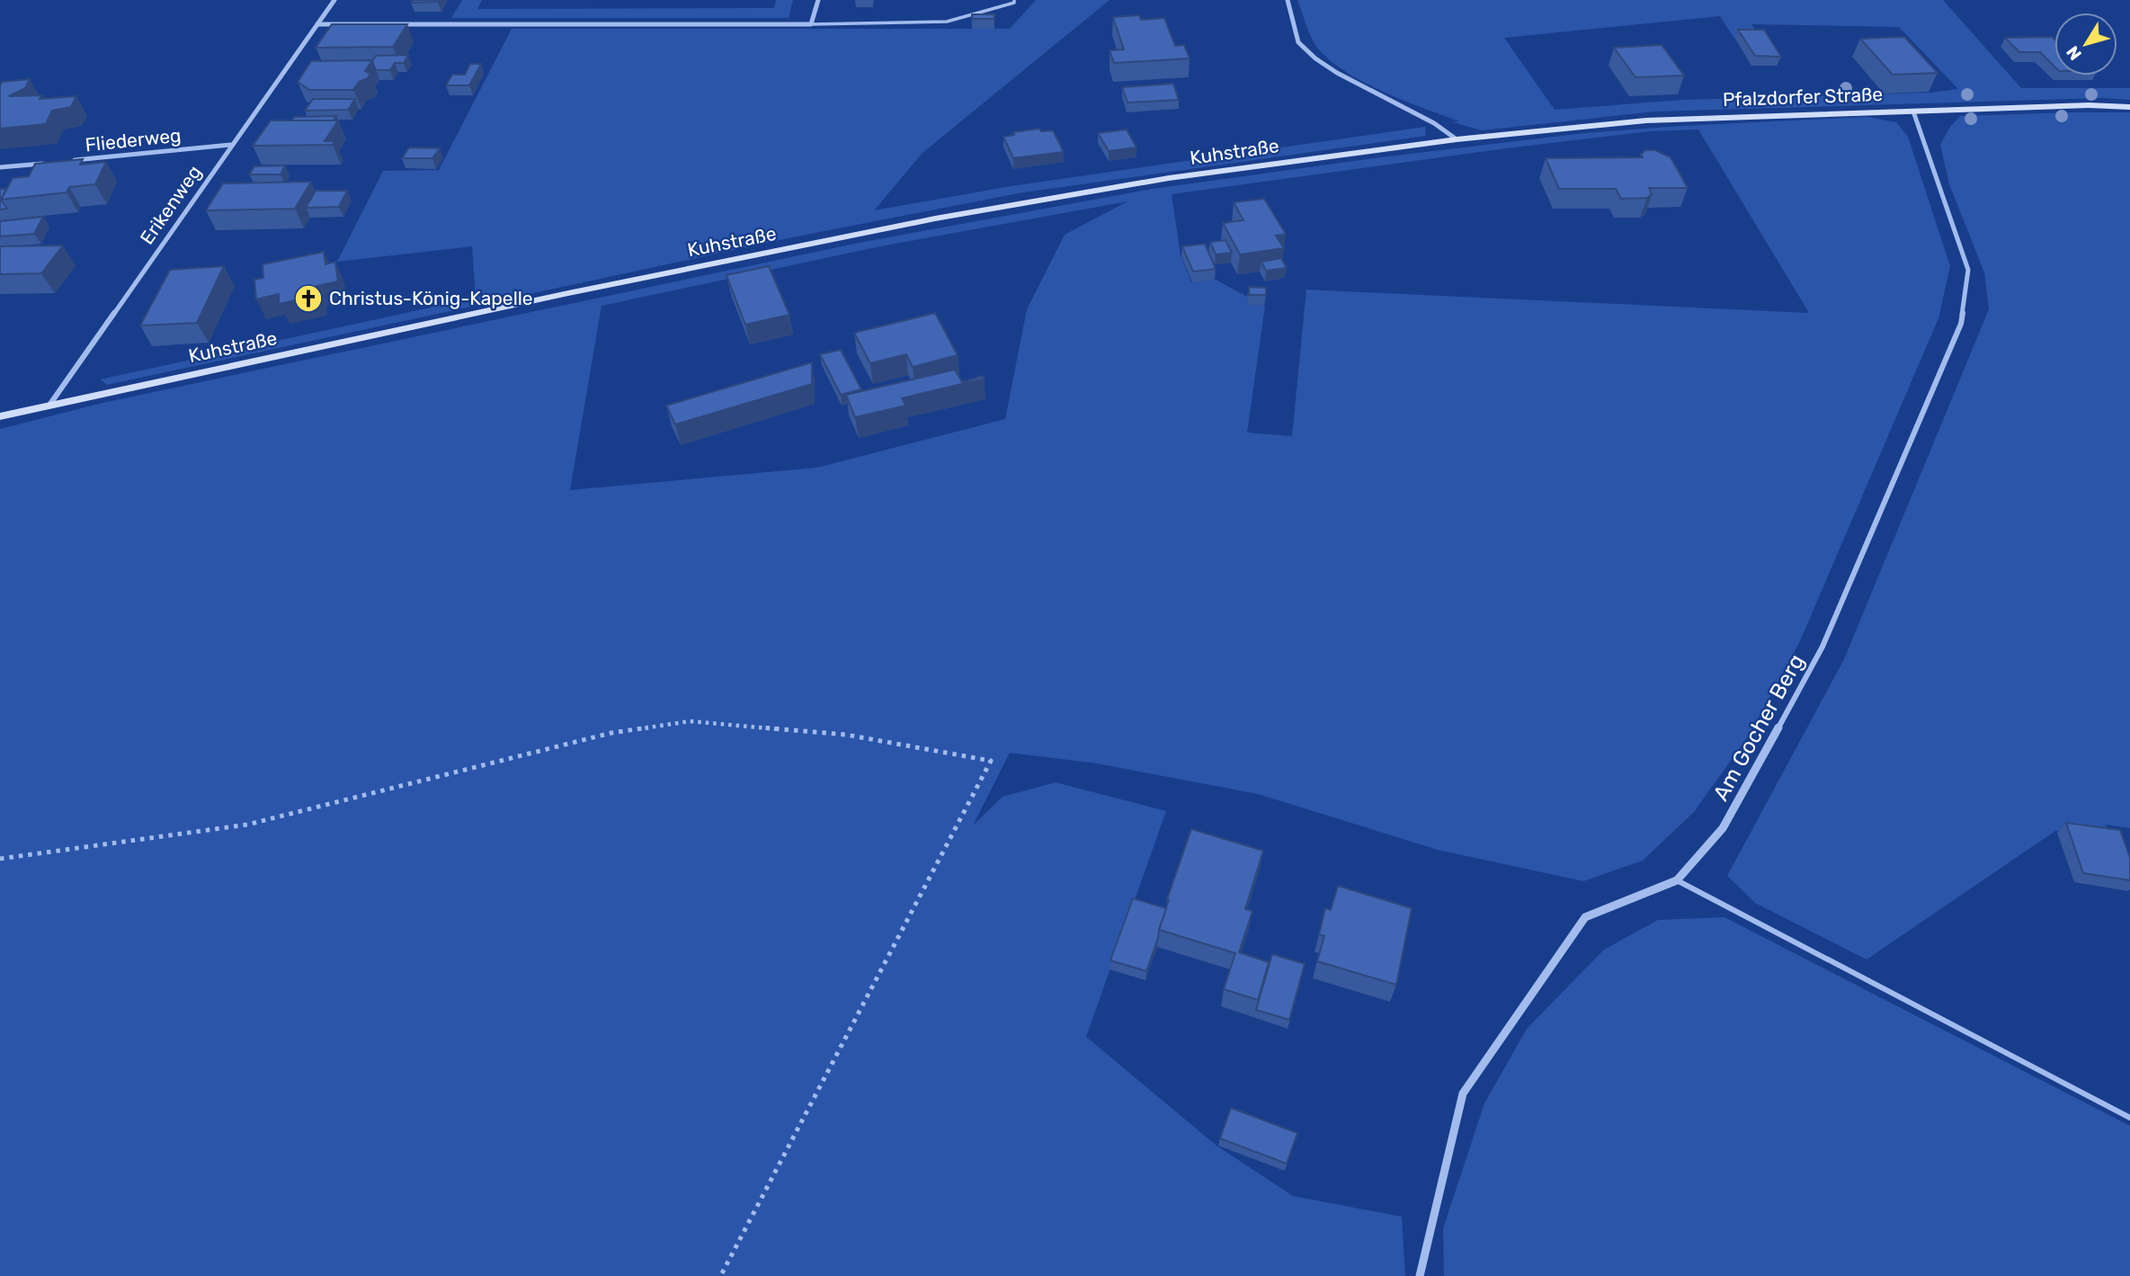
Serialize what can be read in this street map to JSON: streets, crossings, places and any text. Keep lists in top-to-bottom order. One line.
{"streets":{"street":["Pfalzdorfer Straße","Fliederweg","Kuhstraße","Erikenweg","Am Gocher Berg"]},"crossings":[["Pfalzdorfer Straße","Kuhstraße"],["Pfalzdorfer Straße","Am Gocher Berg"],["Fliederweg","Erikenweg"],["Kuhstraße","Erikenweg"]],"places":{"church":["Christus-König-Kapelle"]},"north":"bottom left"}
